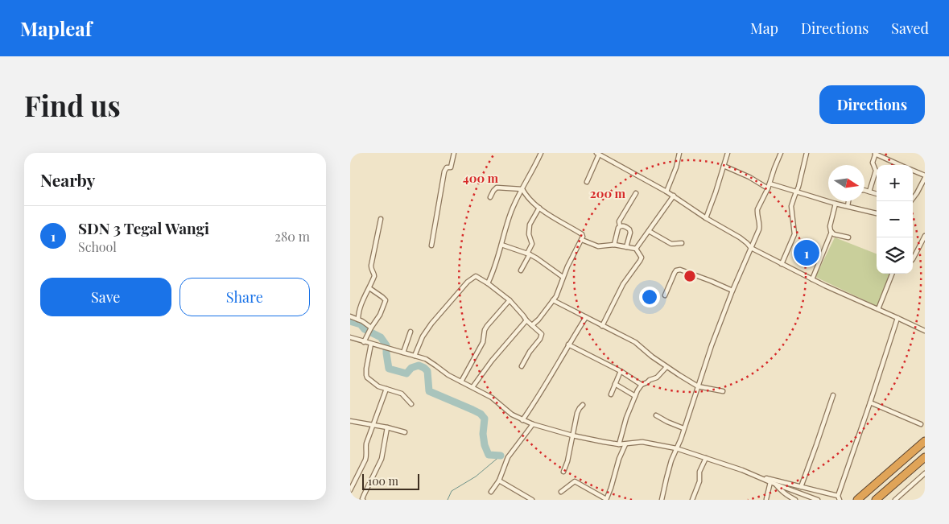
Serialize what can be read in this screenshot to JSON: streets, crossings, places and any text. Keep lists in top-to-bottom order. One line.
{"scale_bar":"100 m","north":"right","page":{"header":"Mapleaf","nav":["Map","Directions","Saved"],"buttons":["Directions",["Save","Share"]],"title":"Find us","heading":"Nearby","map_buttons":["+","−"],"list":[{"mark":"1","name":"SDN 3 Tegal Wangi","note":"School","value":"280 m"}],"pins":"1","scale":"100 m"},"rings":["400 m","200 m"]}
